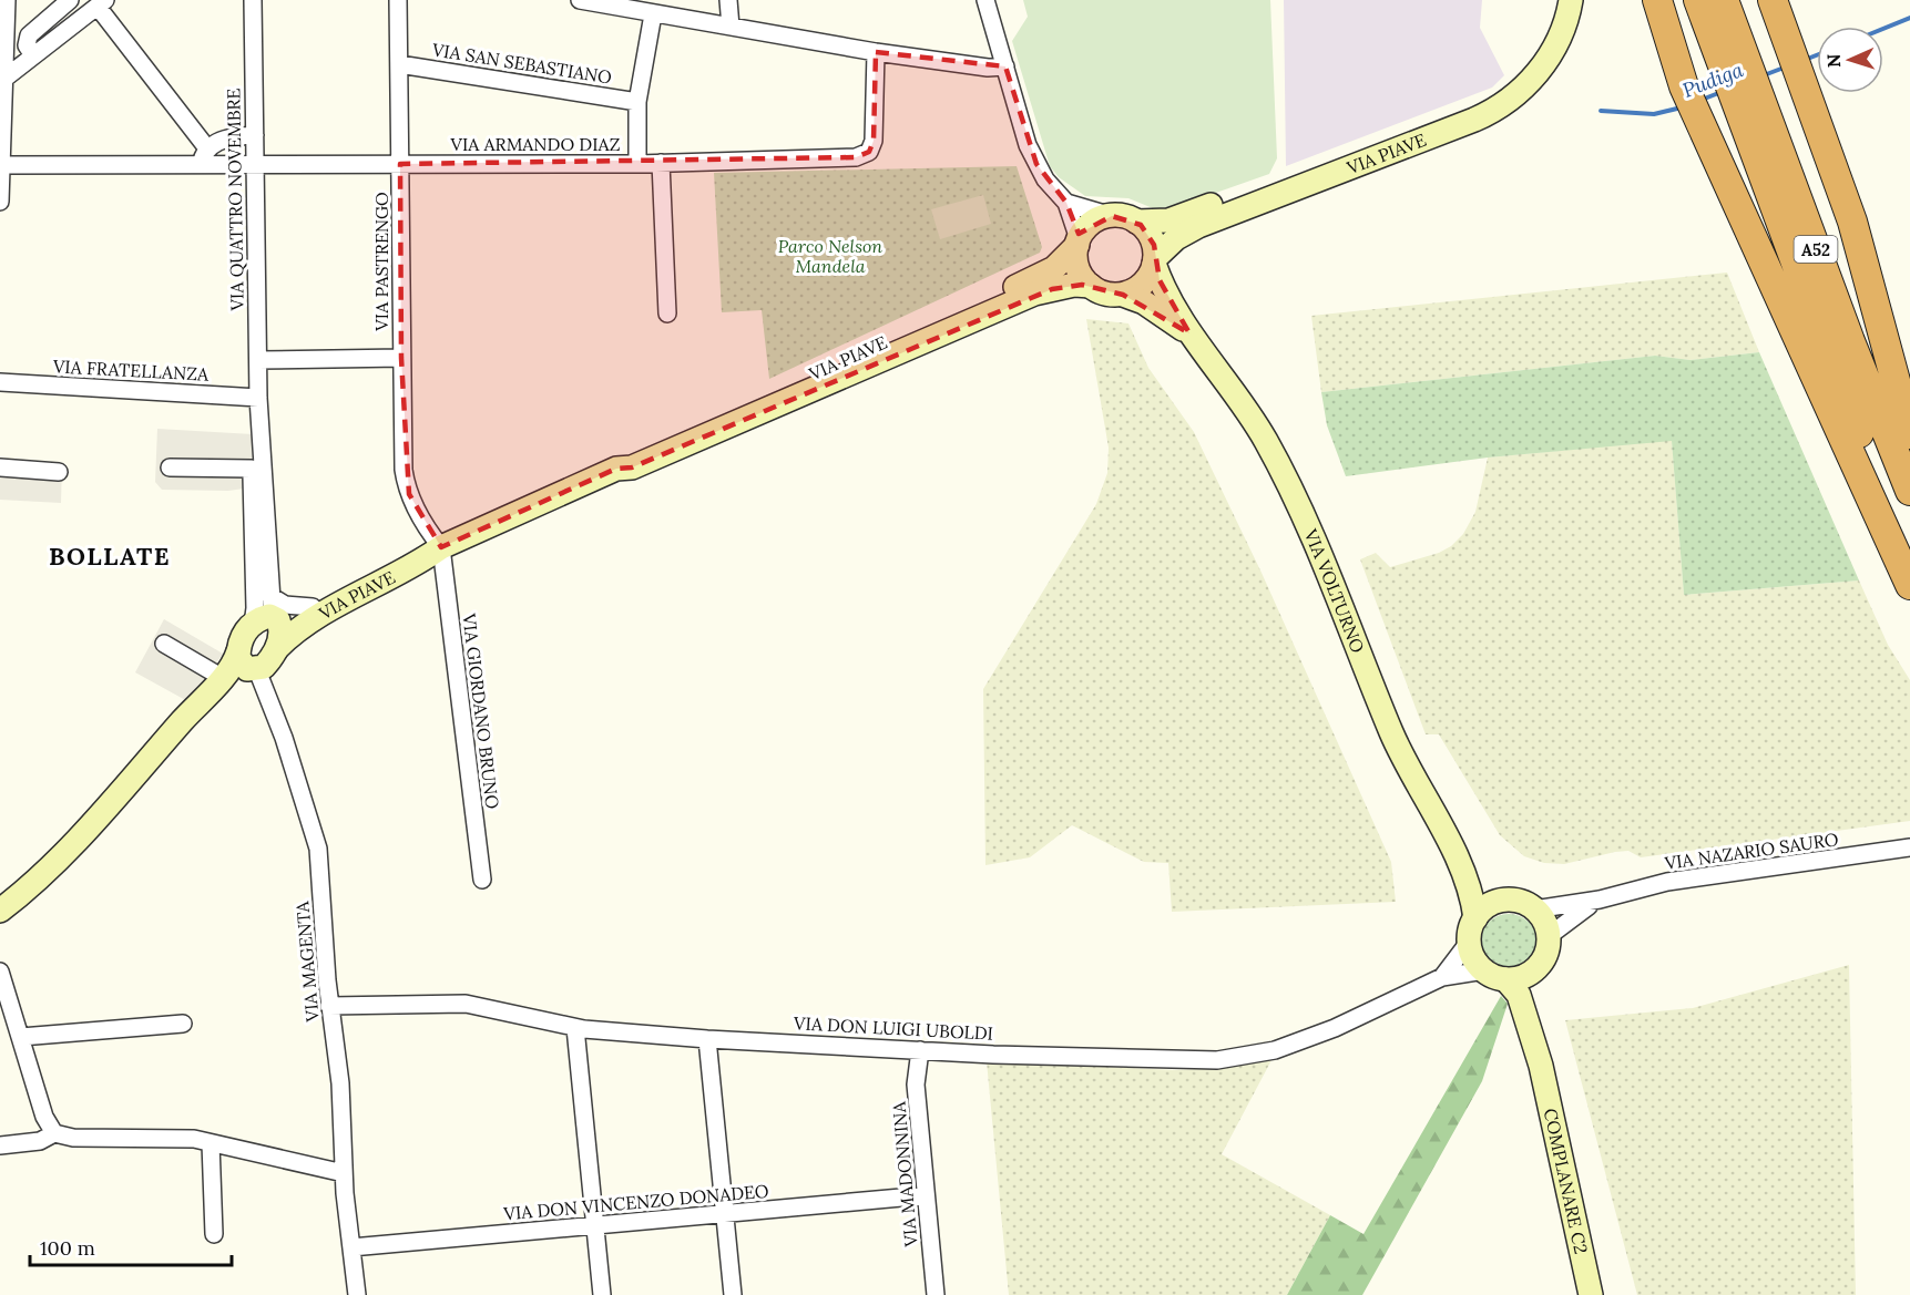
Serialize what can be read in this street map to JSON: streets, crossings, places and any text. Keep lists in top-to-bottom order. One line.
{"streets":{"highway":["A52"],"street":["VIA SAN SEBASTIANO","VIA ARMANDO DIAZ","VIA PIAVE","VIA QUATTRO NOVEMBRE","VIA PASTRENGO","VIA FRATELLANZA","VIA VOLTURNO","VIA GIORDANO BRUNO","VIA NAZARIO SAURO","VIA MAGENTA","VIA DON LUIGI UBOLDI","VIA MADONNINA","COMPLANARE C2","VIA DON VINCENZO DONADEO"]},"crossings":[["VIA SAN SEBASTIANO","VIA PASTRENGO"],["VIA ARMANDO DIAZ","VIA QUATTRO NOVEMBRE"],["VIA ARMANDO DIAZ","VIA PASTRENGO"],["VIA PIAVE","VIA QUATTRO NOVEMBRE"],["VIA PIAVE","VIA PASTRENGO"],["VIA PIAVE","VIA VOLTURNO"],["VIA PIAVE","VIA GIORDANO BRUNO"],["VIA PIAVE","VIA MAGENTA"],["VIA QUATTRO NOVEMBRE","VIA PASTRENGO"],["VIA QUATTRO NOVEMBRE","VIA FRATELLANZA"],["VIA PASTRENGO","VIA GIORDANO BRUNO"],["VIA VOLTURNO","VIA NAZARIO SAURO"],["VIA VOLTURNO","VIA DON LUIGI UBOLDI"],["VIA VOLTURNO","COMPLANARE C2"],["VIA NAZARIO SAURO","VIA DON LUIGI UBOLDI"],["VIA NAZARIO SAURO","COMPLANARE C2"],["VIA MAGENTA","VIA DON LUIGI UBOLDI"],["VIA MAGENTA","VIA DON VINCENZO DONADEO"],["VIA DON LUIGI UBOLDI","VIA MADONNINA"],["VIA DON LUIGI UBOLDI","COMPLANARE C2"],["VIA MADONNINA","VIA DON VINCENZO DONADEO"]],"districts":["BOLLATE"],"water":["Pudiga"],"parks":["Parco Nelson Mandela"],"scale_bar":"100 m","north":"left"}
